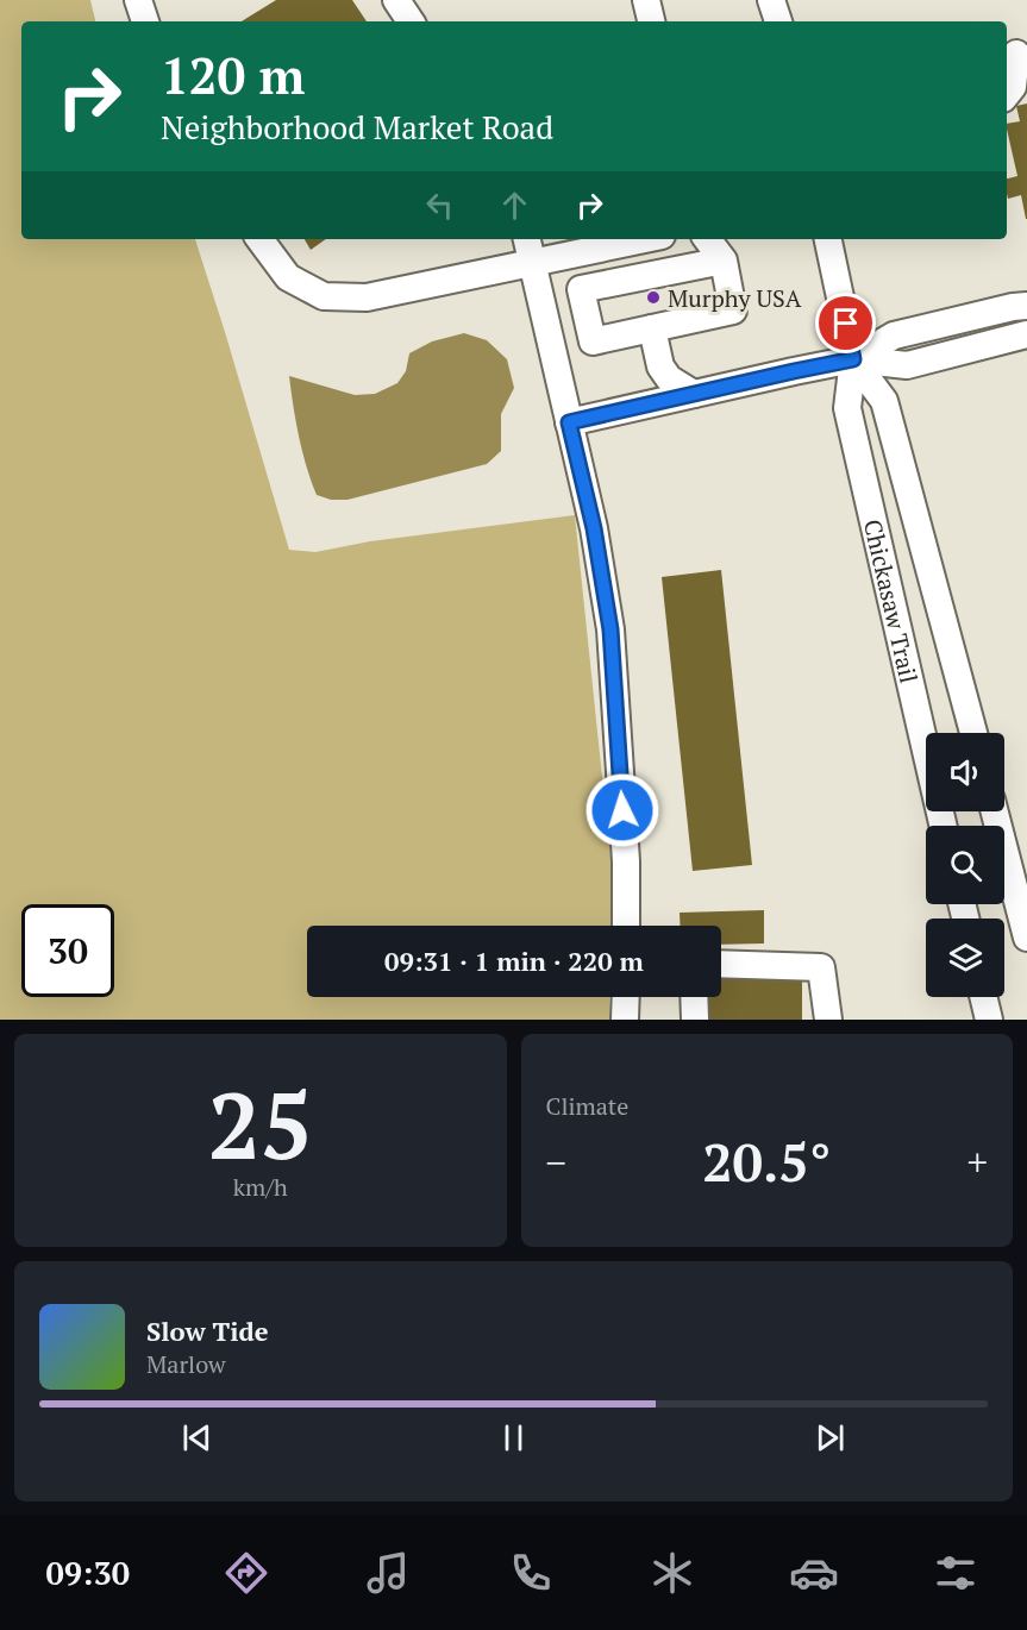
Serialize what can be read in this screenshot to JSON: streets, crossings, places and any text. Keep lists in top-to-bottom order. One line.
{"streets":{"street":["Chickasaw Trail"]},"places":["Murphy USA"],"page":{"turn":["120 m","Neighborhood Market Road"],"limit":"30","trip":"09:31 · 1 min · 220 m","tile":[["25","km/h"],"Climate"],"heat":["−","20.5°","+"],"song":["Slow Tide","Marlow"],"tabs":"09:30"}}
